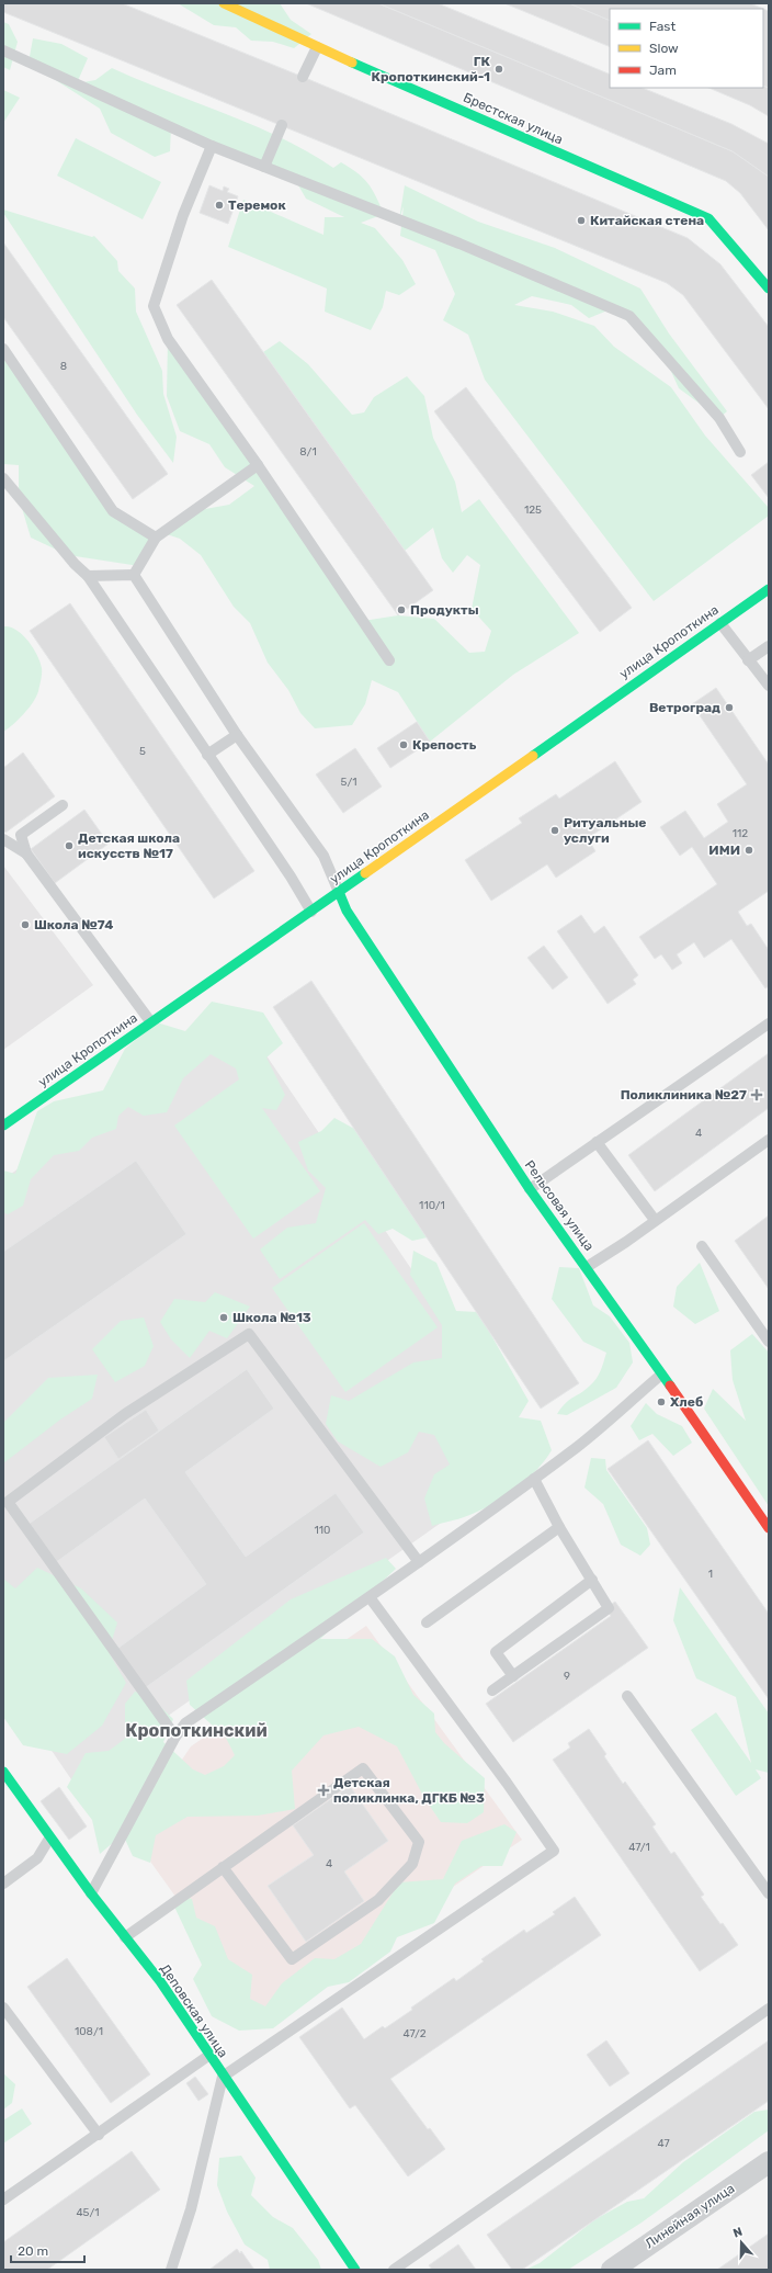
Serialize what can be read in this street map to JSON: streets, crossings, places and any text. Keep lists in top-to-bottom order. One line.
{"streets":{"street":["Брестская улица","улица Кропоткина","Рельсовая улица","Деповская улица","Линейная улица"]},"crossings":[["улица Кропоткина","Рельсовая улица"]],"districts":["Кропоткинский"],"places":{"other":["ГК Кропоткинский-1","Теремок","Китайская стена","Продукты","Ветроград","Крепость","Ритуальные услуги","Детская школа искусств №17","ИМИ","Школа №74","Школа №13","Хлеб"],"health":["Поликлиника №27","Детская поликлинка, ДГКБ №3"]},"house_numbers":["8","8/1","125","5","5/1","112","4","110/1","110","1","9","47/1","4","108/1","47/2","47","45/1"],"legend":["Fast","Slow","Jam"],"scale_bar":"20 m","north":"top"}
